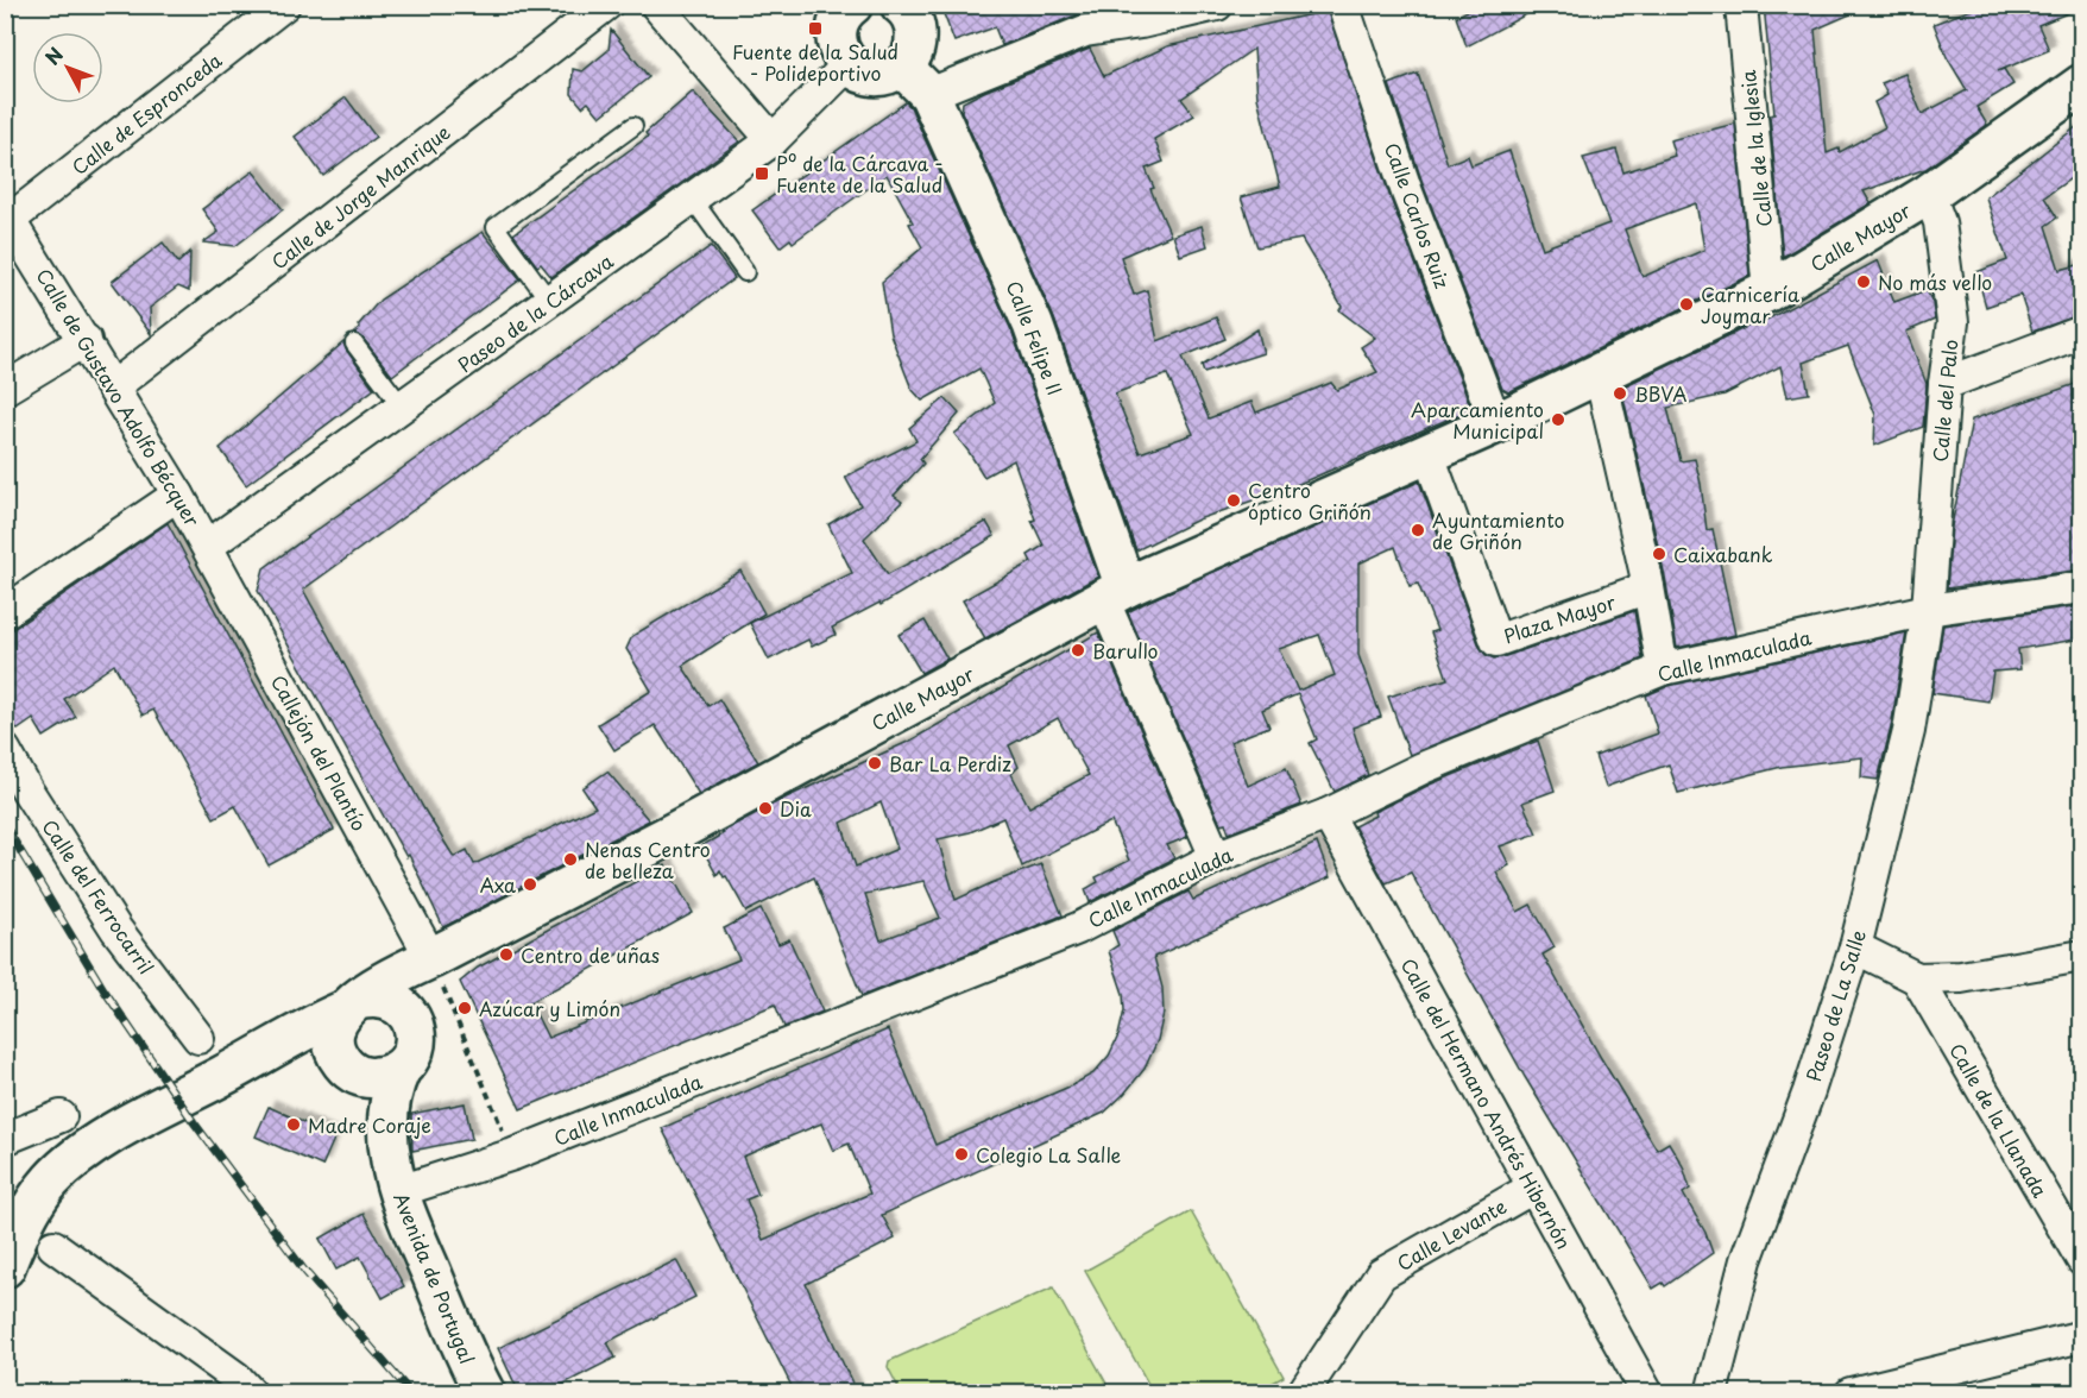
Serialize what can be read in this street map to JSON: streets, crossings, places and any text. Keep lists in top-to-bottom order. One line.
{"streets":{"street":["Calle de Espronceda","Calle de la Iglesia","Calle de Jorge Manrique","Calle Carlos Ruiz","Calle Mayor","Paseo de la Cárcava","Calle Felipe II","Calle de Gustavo Adolfo Bécquer","Calle del Palo","Plaza Mayor","Calle Inmaculada","Callejón del Plantío","Calle del Ferrocarril","Paseo de La Salle","Calle del Hermano Andrés Hibernón","Calle de la Llanada","Calle Levante","Avenida de Portugal"]},"crossings":[["Calle de Espronceda","Calle de Gustavo Adolfo Bécquer"],["Calle de la Iglesia","Calle Mayor"],["Calle de Jorge Manrique","Calle de Gustavo Adolfo Bécquer"],["Calle Carlos Ruiz","Calle Mayor"],["Calle Mayor","Calle Felipe II"],["Calle Mayor","Calle del Palo"],["Calle Mayor","Plaza Mayor"],["Calle Mayor","Callejón del Plantío"],["Paseo de la Cárcava","Calle de Gustavo Adolfo Bécquer"],["Paseo de la Cárcava","Callejón del Plantío"],["Calle de Gustavo Adolfo Bécquer","Callejón del Plantío"],["Calle del Palo","Calle Inmaculada"],["Calle del Palo","Paseo de La Salle"],["Calle Inmaculada","Paseo de La Salle"],["Calle Inmaculada","Calle del Hermano Andrés Hibernón"],["Calle Inmaculada","Avenida de Portugal"],["Calle del Hermano Andrés Hibernón","Calle Levante"]],"places":{"transit":["Fuente de la Salud - Polideportivo","Pº de la Cárcava - Fuente de la Salud"],"other":["No más vello","Carnicería Joymar","BBVA","Aparcamiento Municipal","Centro óptico Griñón","Ayuntamiento de Griñón","Caixabank","Barullo","Bar La Perdiz","Dia","Nenas Centro de belleza","Axa","Centro de uñas","Azúcar y Limón","Madre Coraje","Colegio La Salle"]},"north":"top left"}
